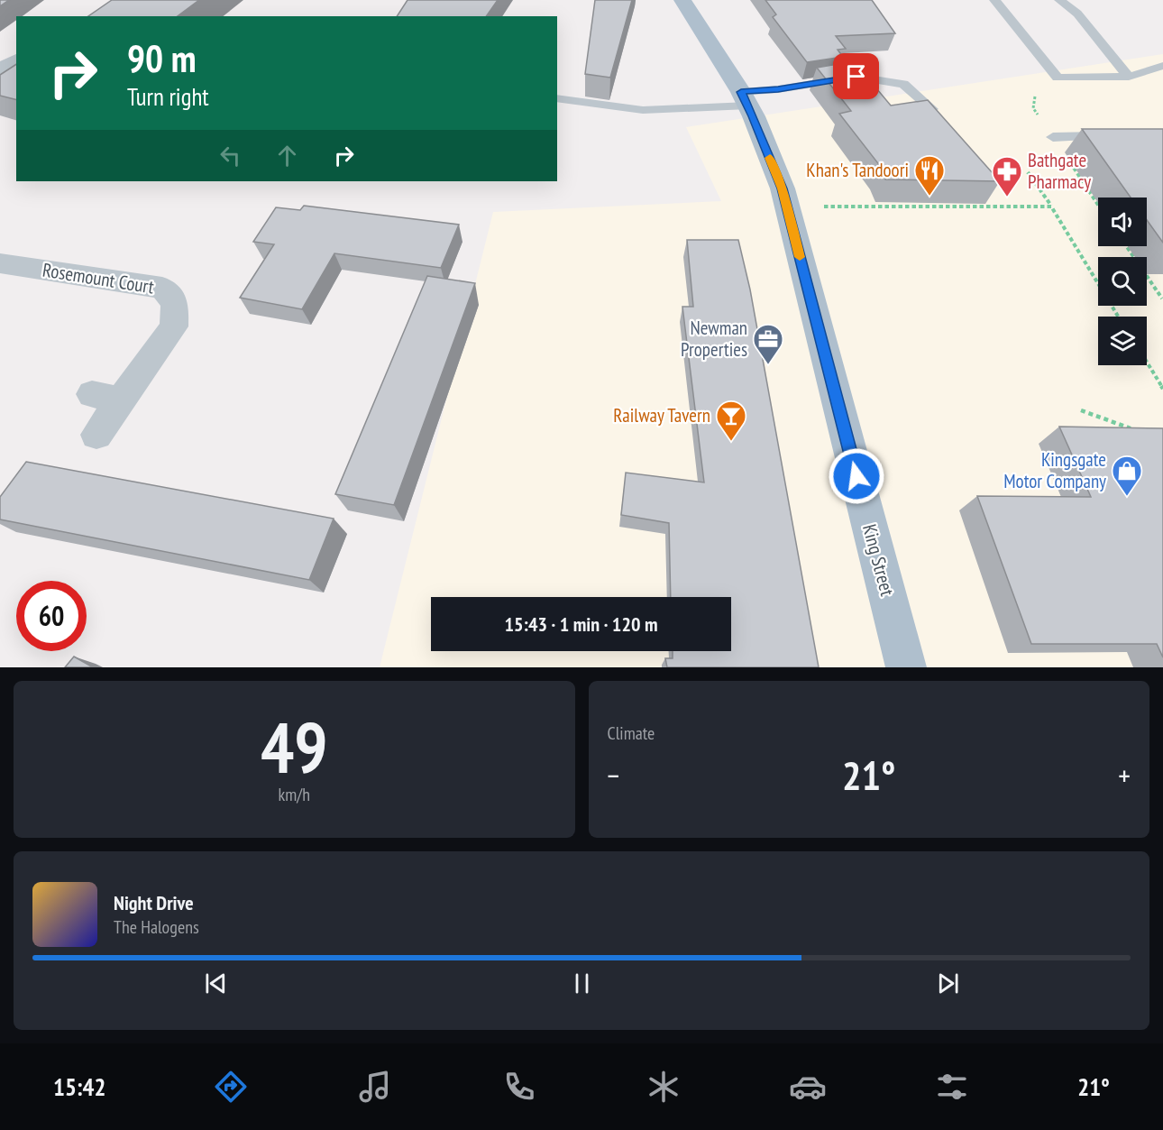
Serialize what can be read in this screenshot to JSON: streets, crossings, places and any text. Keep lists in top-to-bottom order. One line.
{"streets":{"main road":["King Street"],"street":["Rosemount Court"]},"places":{"restaurant":["Khan's Tandoori"],"pharmacy":["Bathgate Pharmacy"],"office":["Newman Properties"],"bar":["Railway Tavern"],"shop":["Kingsgate Motor Company"]},"page":{"turn":["90 m","Turn right"],"limit":"60","trip":"15:43 · 1 min · 120 m","tile":[["49","km/h"],"Climate"],"heat":["−","21°","+"],"song":["Night Drive","The Halogens"],"tabs":["15:42","21°"]}}
